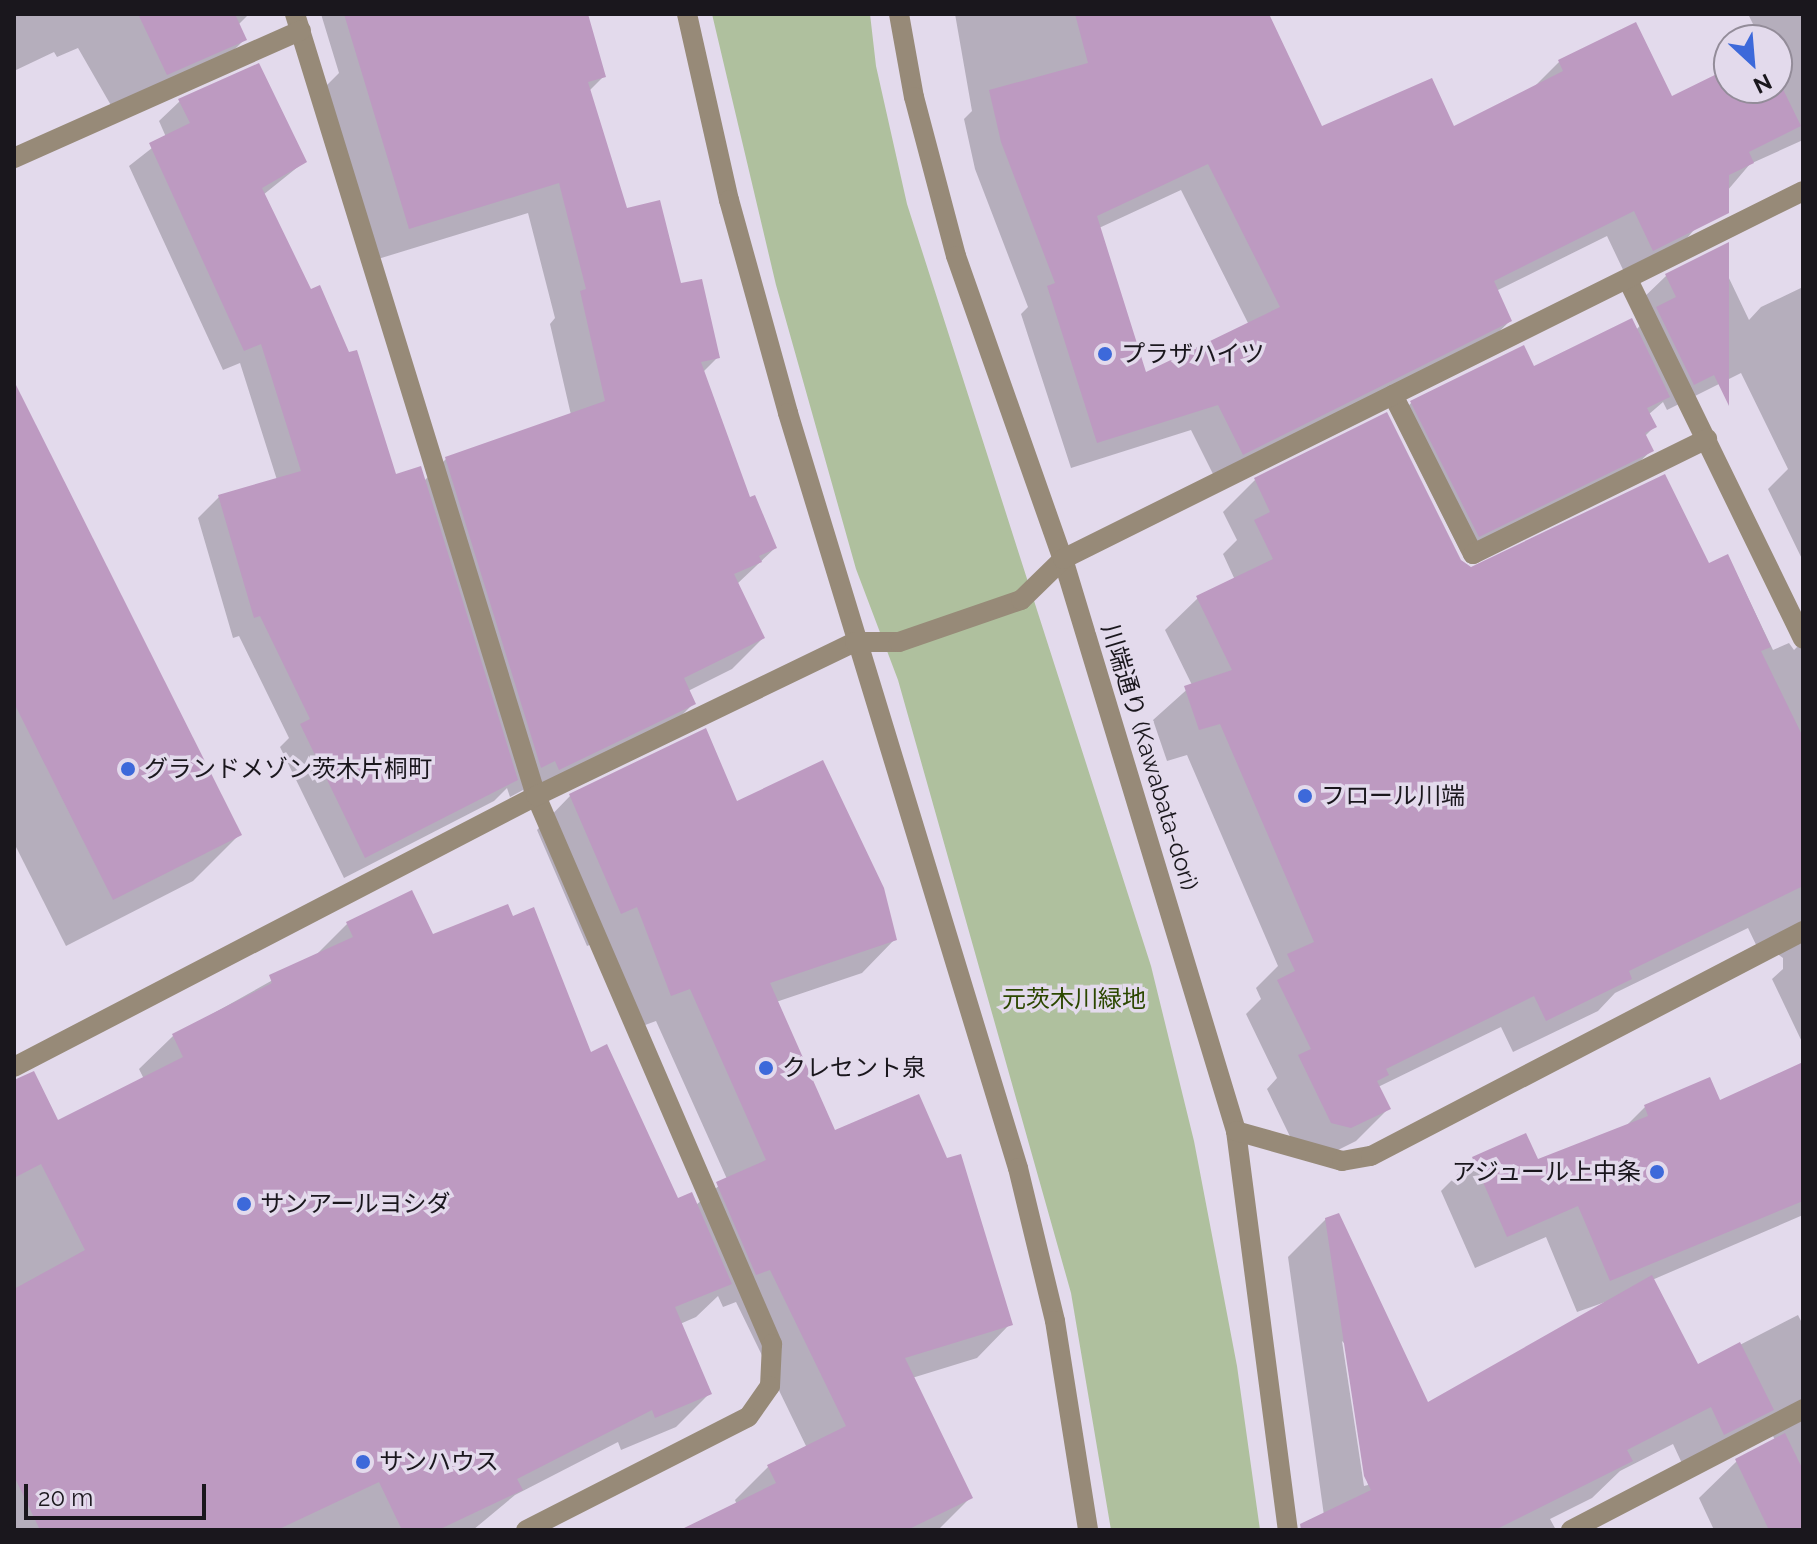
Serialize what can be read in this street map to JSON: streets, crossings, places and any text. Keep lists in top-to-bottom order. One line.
{"streets":{"street":["川端通り (Kawabata-dori)"]},"parks":["元茨木川緑地"],"places":["プラザハイツ","グランドメゾン茨木片桐町","フロール川端","クレセント泉","アジュール上中条","サンアールヨシダ","サンハウス"],"scale_bar":"20 m","north":"bottom right"}
